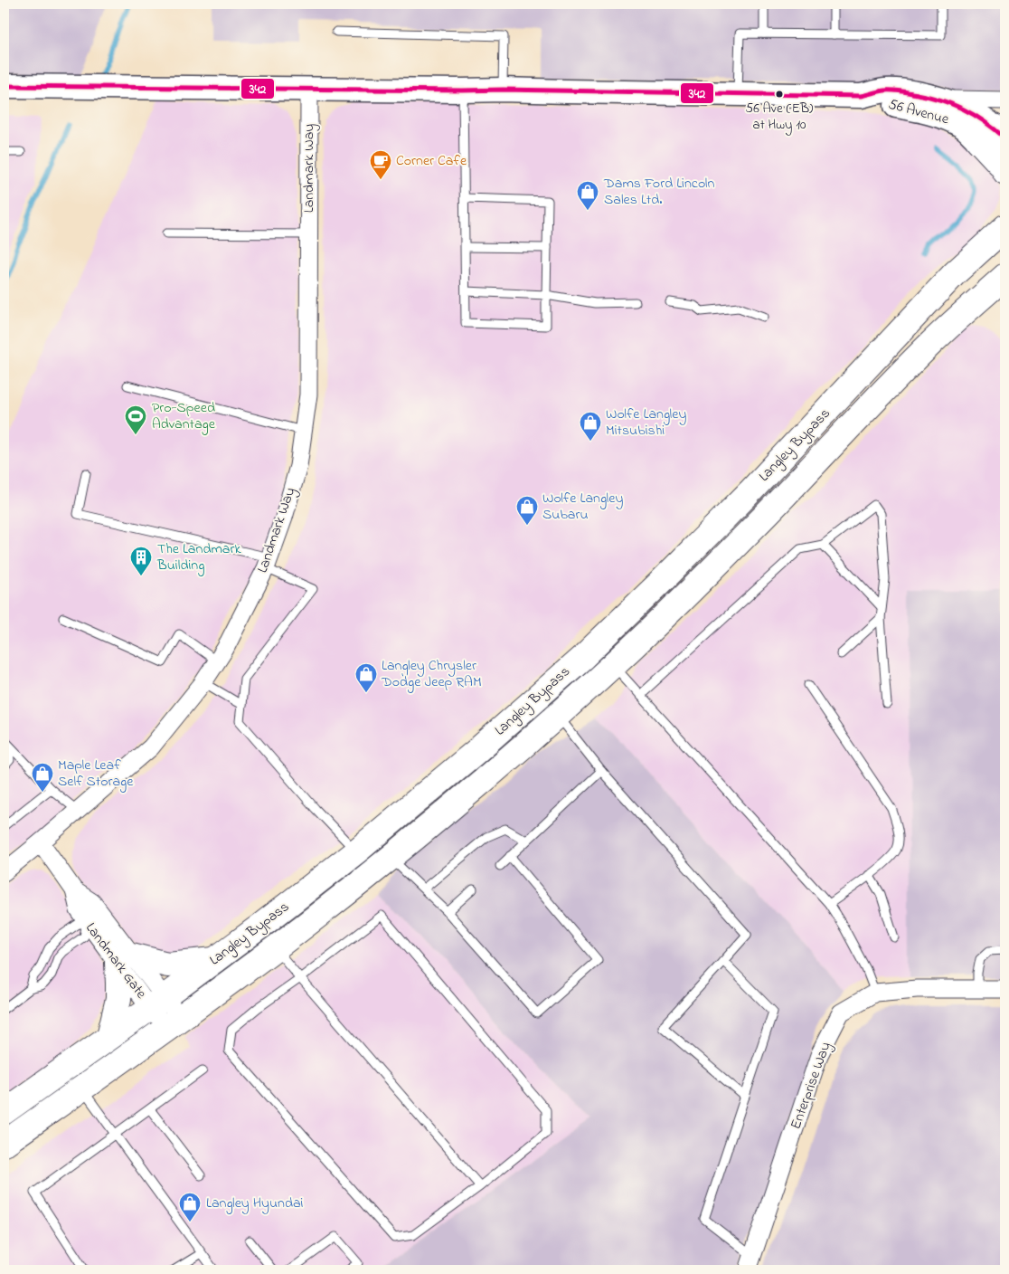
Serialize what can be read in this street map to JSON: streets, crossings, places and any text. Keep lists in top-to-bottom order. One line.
{"streets":{"highway":["Langley Bypass"],"main road":["56 Avenue"],"street":["Landmark Way","Landmark Gate","Enterprise Way"]},"crossings":[["56 Avenue","Landmark Way"],["Landmark Way","Landmark Gate"],["Langley Bypass","Landmark Gate"]],"places":{"other":["56 Ave (EB) at Hwy 10"],"cafe":["Corner Cafe"],"shop":["Dams Ford Lincoln Sales Ltd.","Wolfe Langley Mitsubishi","Wolfe Langley Subaru","Langley Chrysler Dodge Jeep RAM","Maple Leaf Self Storage","Langley Hyundai"],"sports":["Pro-Speed Advantage"],"building":["The Landmark Building"]},"lines":["transit line 342"]}
